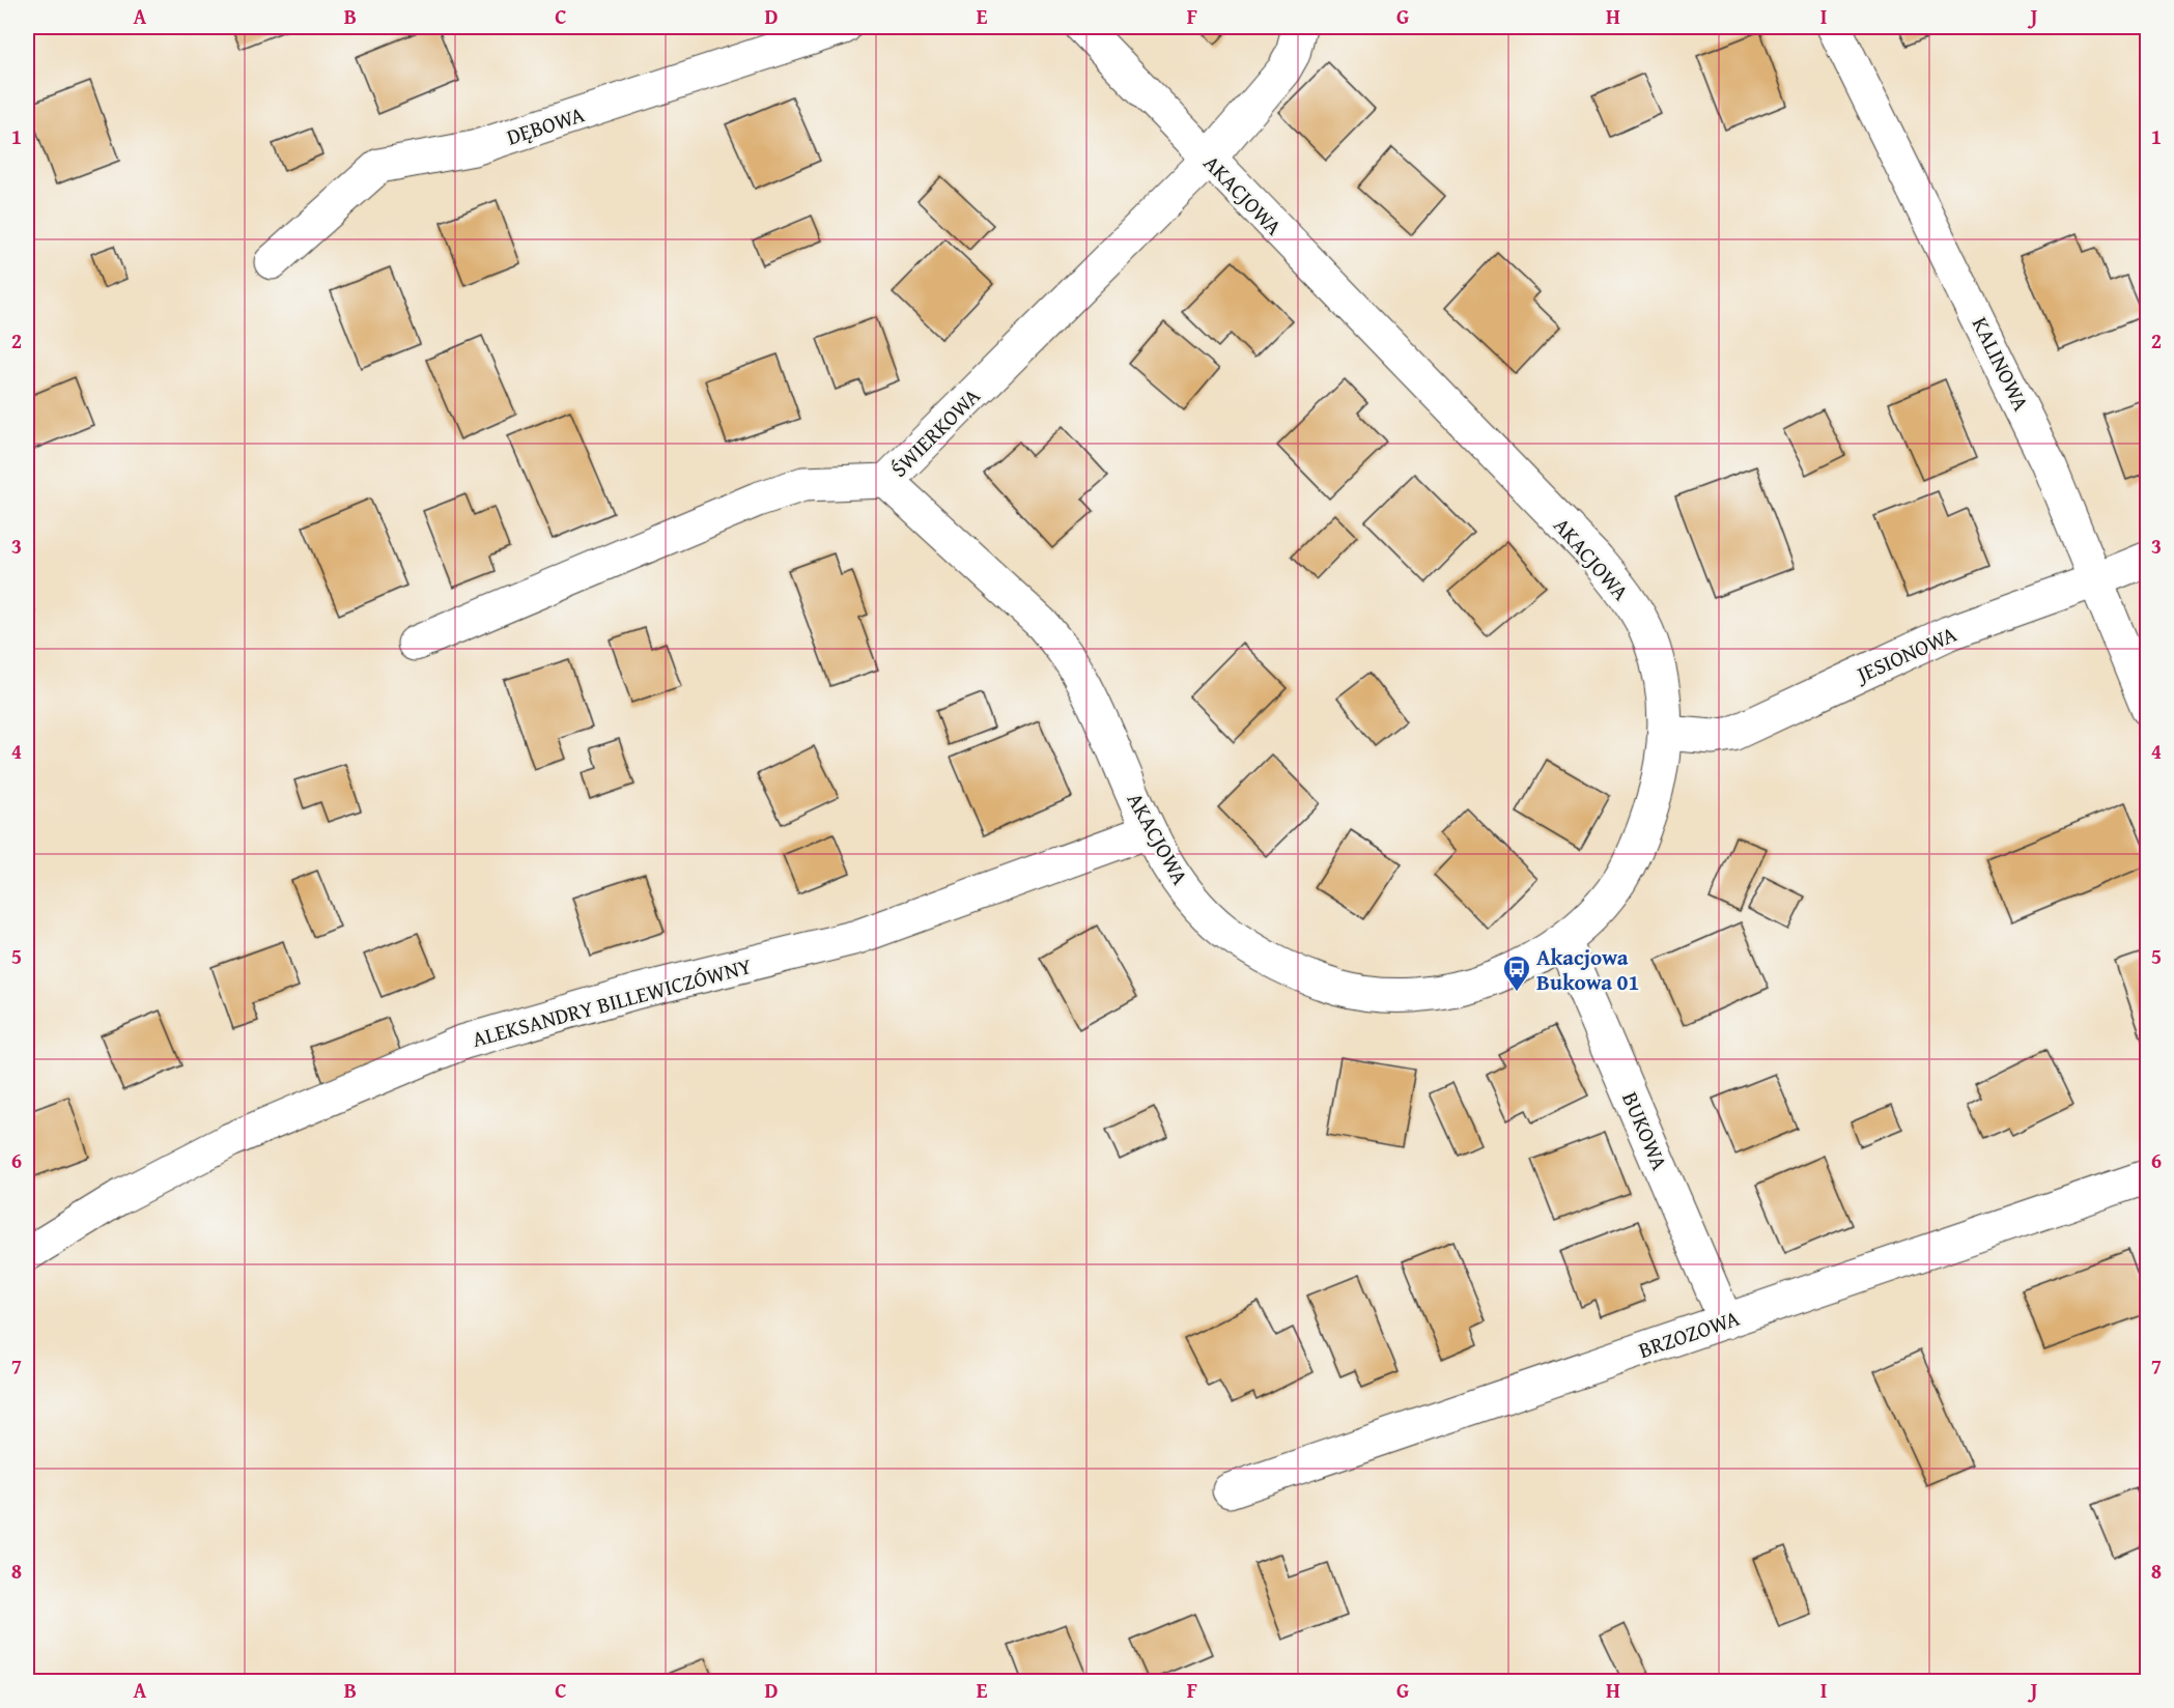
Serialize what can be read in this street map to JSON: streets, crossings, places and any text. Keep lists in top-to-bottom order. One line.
{"streets":{"street":["DĘBOWA","AKACJOWA","KALINOWA","ŚWIERKOWA","JESIONOWA","ALEKSANDRY BILLEWICZÓWNY","BUKOWA","BRZOZOWA"]},"crossings":[["AKACJOWA","ŚWIERKOWA"],["AKACJOWA","JESIONOWA"],["AKACJOWA","ALEKSANDRY BILLEWICZÓWNY"],["AKACJOWA","BUKOWA"],["KALINOWA","JESIONOWA"],["BUKOWA","BRZOZOWA"]],"places":{"bus stop":["Akacjowa Bukowa 01"]},"grid":{"columns":["A","B","C","D","E","F","G","H","I","J"],"rows":["1","2","3","4","5","6","7","8"]}}
